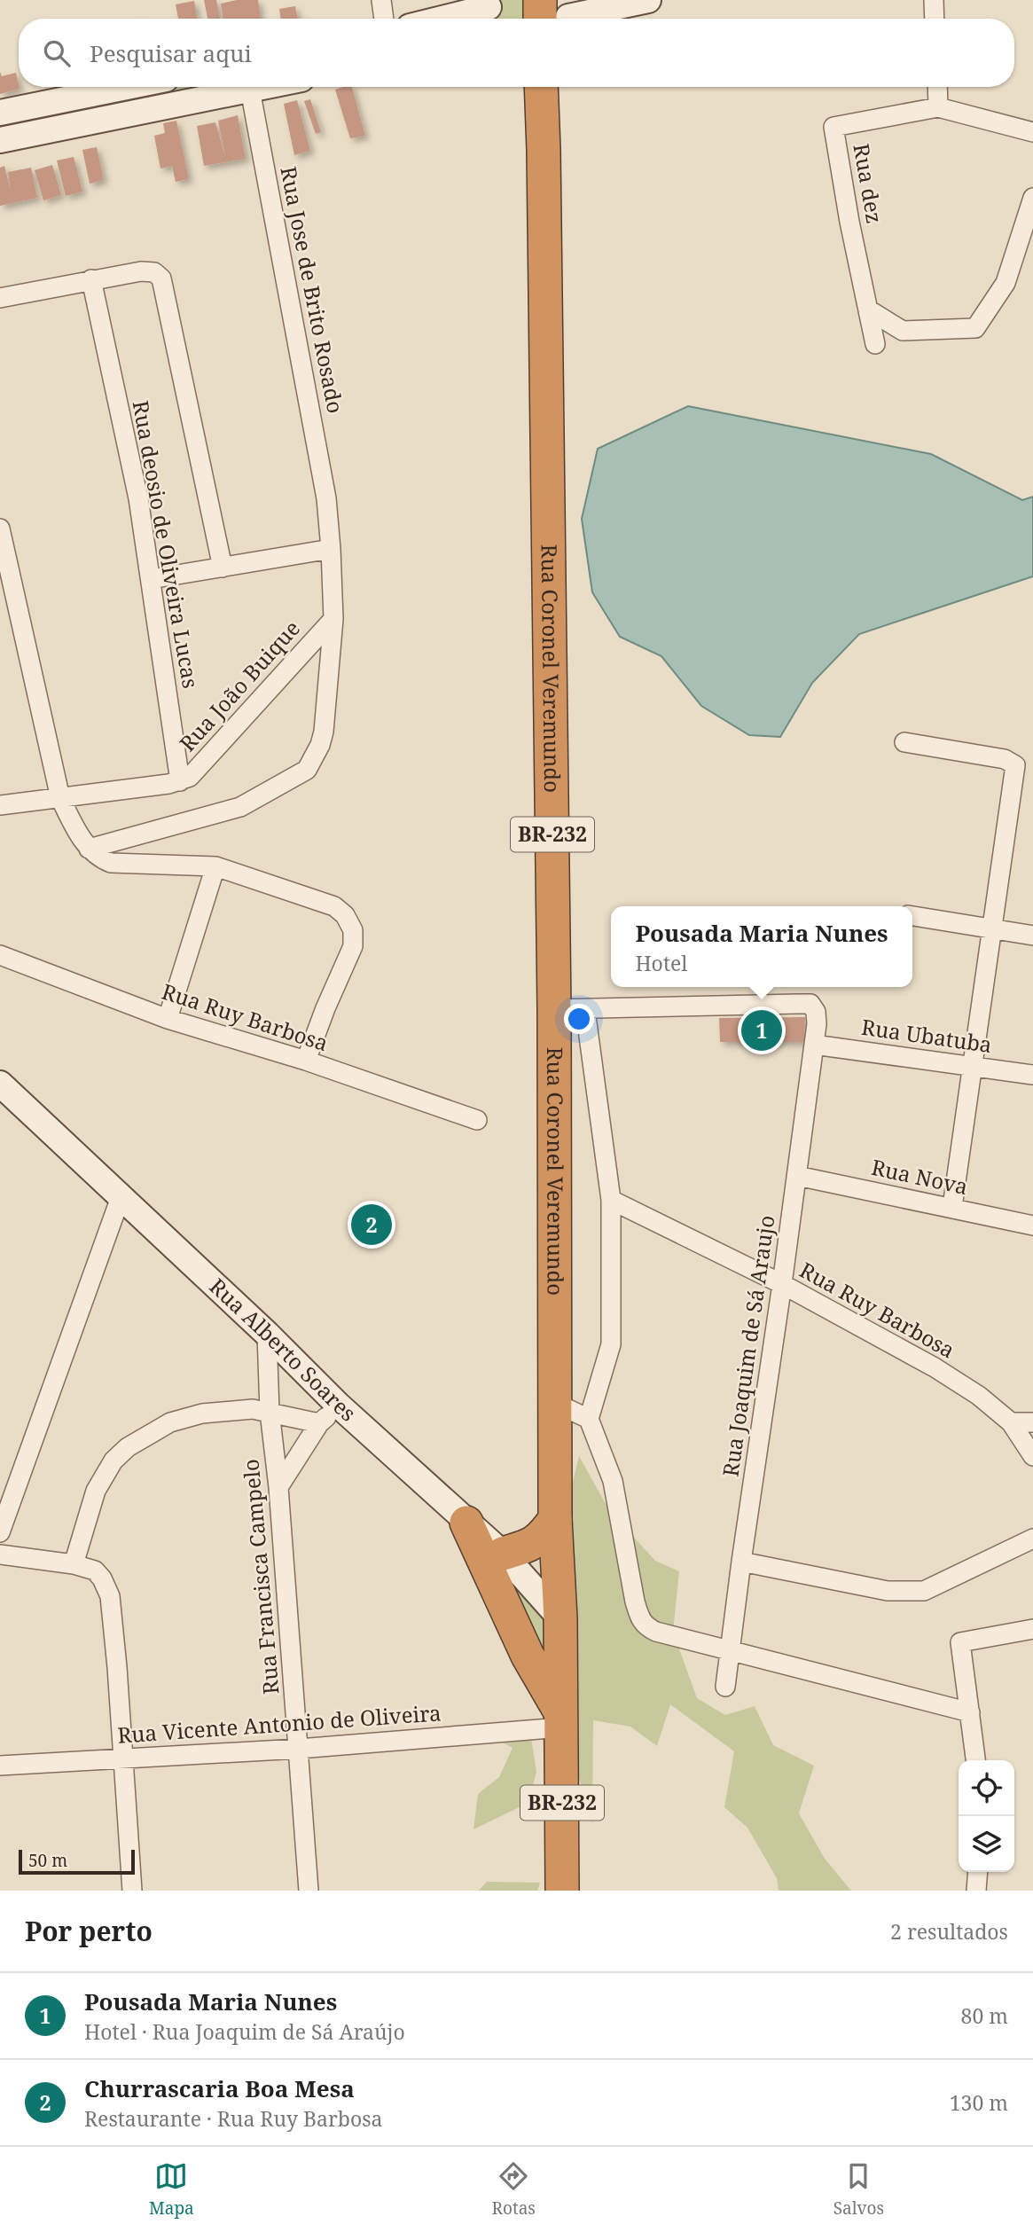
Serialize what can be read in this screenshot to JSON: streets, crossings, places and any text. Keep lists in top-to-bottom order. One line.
{"streets":{"highway":["Rua Coronel Veremundo","BR-232"],"main road":["Rua Alberto Soares"],"street":["Rua dez","Rua Jose de Brito Rosado","Rua deosio de Oliveira Lucas","Rua João Buique","Rua Ruy Barbosa","Rua Ubatuba","Rua Nova","Rua Joaquim de Sá Araujo","Rua Francisca Campelo","Rua Vicente Antonio de Oliveira"]},"crossings":[["Rua Jose de Brito Rosado","Rua João Buique"],["Rua deosio de Oliveira Lucas","Rua João Buique"],["Rua Coronel Veremundo","Rua Joaquim de Sá Araujo"],["Rua Coronel Veremundo","Rua Alberto Soares"],["Rua Coronel Veremundo","Rua Vicente Antonio de Oliveira"],["Rua Ruy Barbosa","Rua Joaquim de Sá Araujo"],["Rua Ubatuba","Rua Joaquim de Sá Araujo"],["Rua Nova","Rua Joaquim de Sá Araujo"],["Rua Alberto Soares","Rua Francisca Campelo"],["Rua Francisca Campelo","Rua Vicente Antonio de Oliveira"]],"scale_bar":"50 m","page":{"search":"Pesquisar aqui","popup":["Pousada Maria Nunes","Hotel"],"pins":["1","2"],"scale":"50 m","heading":["Por perto","2 resultados"],"list":[{"mark":"1","name":"Pousada Maria Nunes","note":"Hotel · Rua Joaquim de Sá Araújo","value":"80 m"},{"mark":"2","name":"Churrascaria Boa Mesa","note":"Restaurante · Rua Ruy Barbosa","value":"130 m"}],"nav":["Mapa","Rotas","Salvos"]}}
